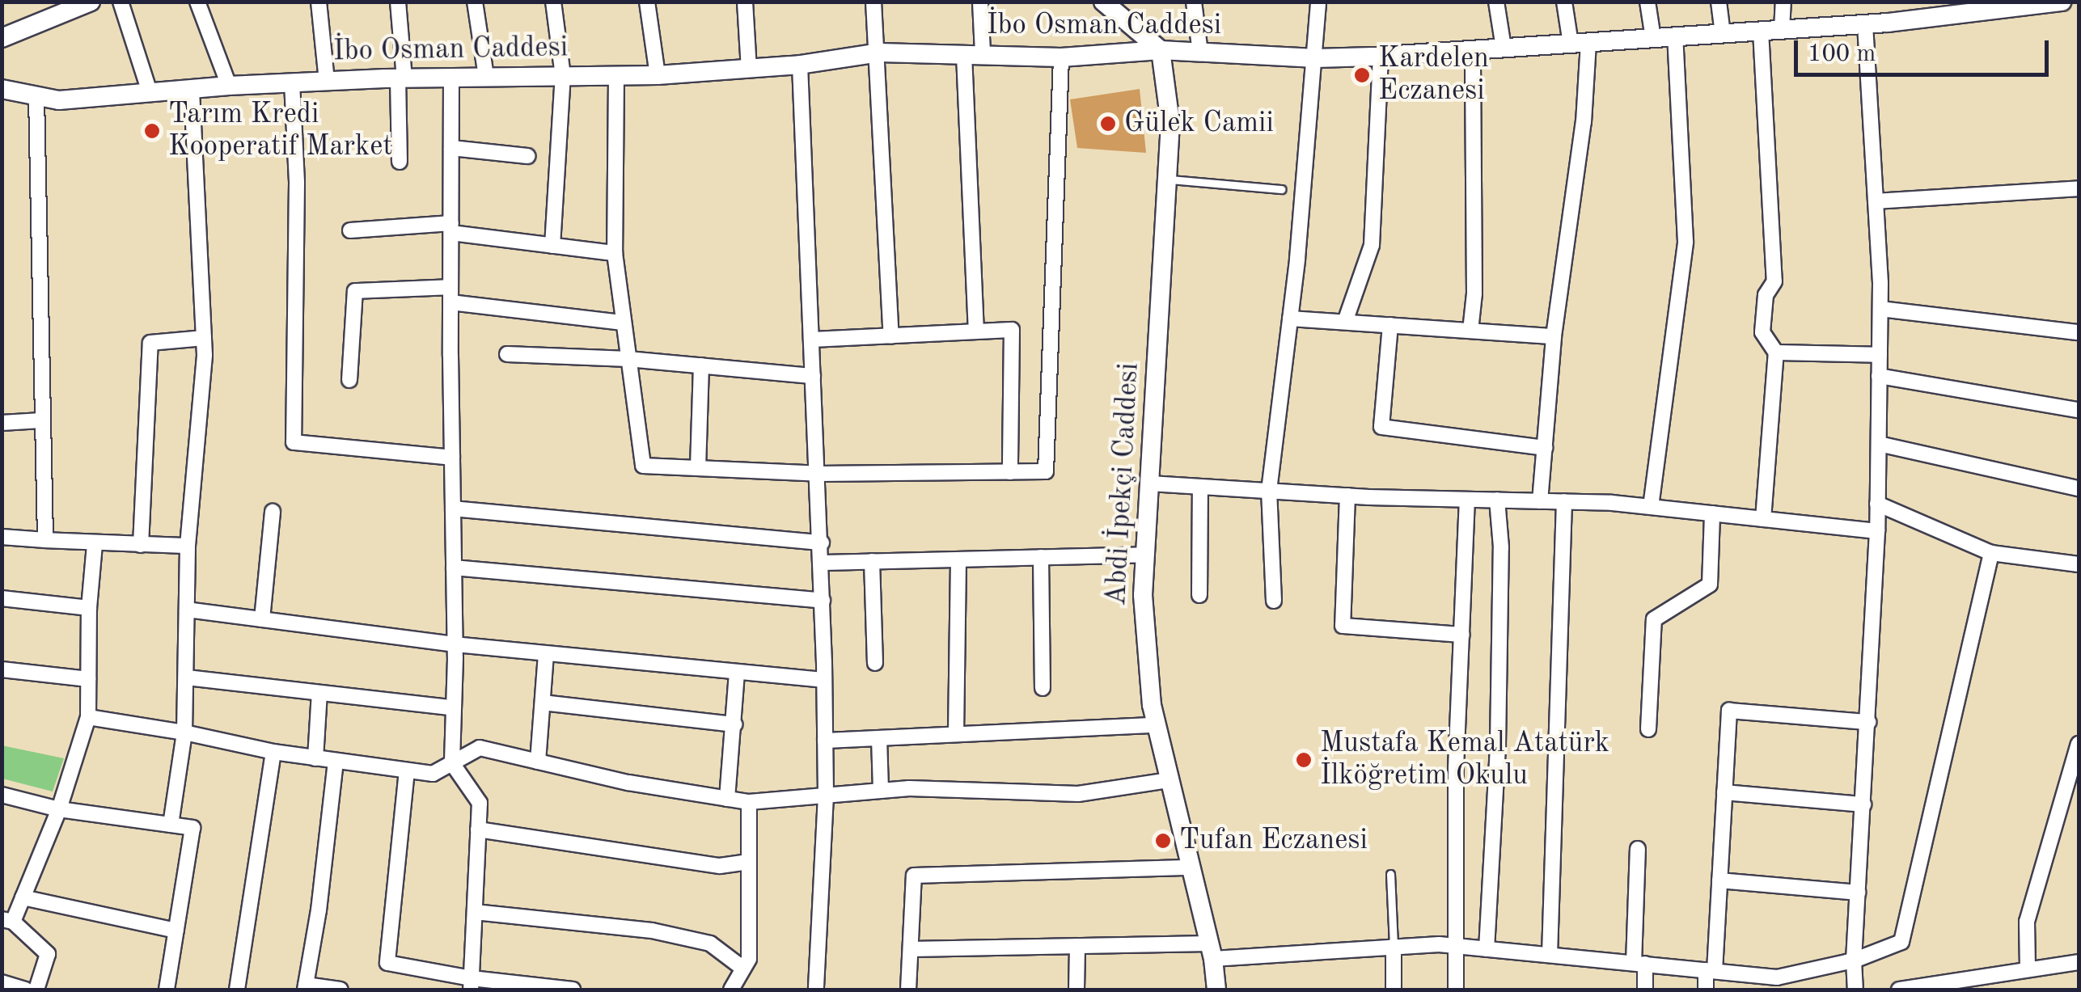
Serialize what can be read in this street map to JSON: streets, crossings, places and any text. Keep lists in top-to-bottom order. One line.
{"streets":{"street":["İbo Osman Caddesi","Abdi İpekçi Caddesi"]},"crossings":[["İbo Osman Caddesi","Abdi İpekçi Caddesi"]],"places":["Kardelen Eczanesi","Gülek Camii","Tarım Kredi Kooperatif Market","Mustafa Kemal Atatürk İlköğretim Okulu","Tufan Eczanesi"],"scale_bar":"100 m"}
